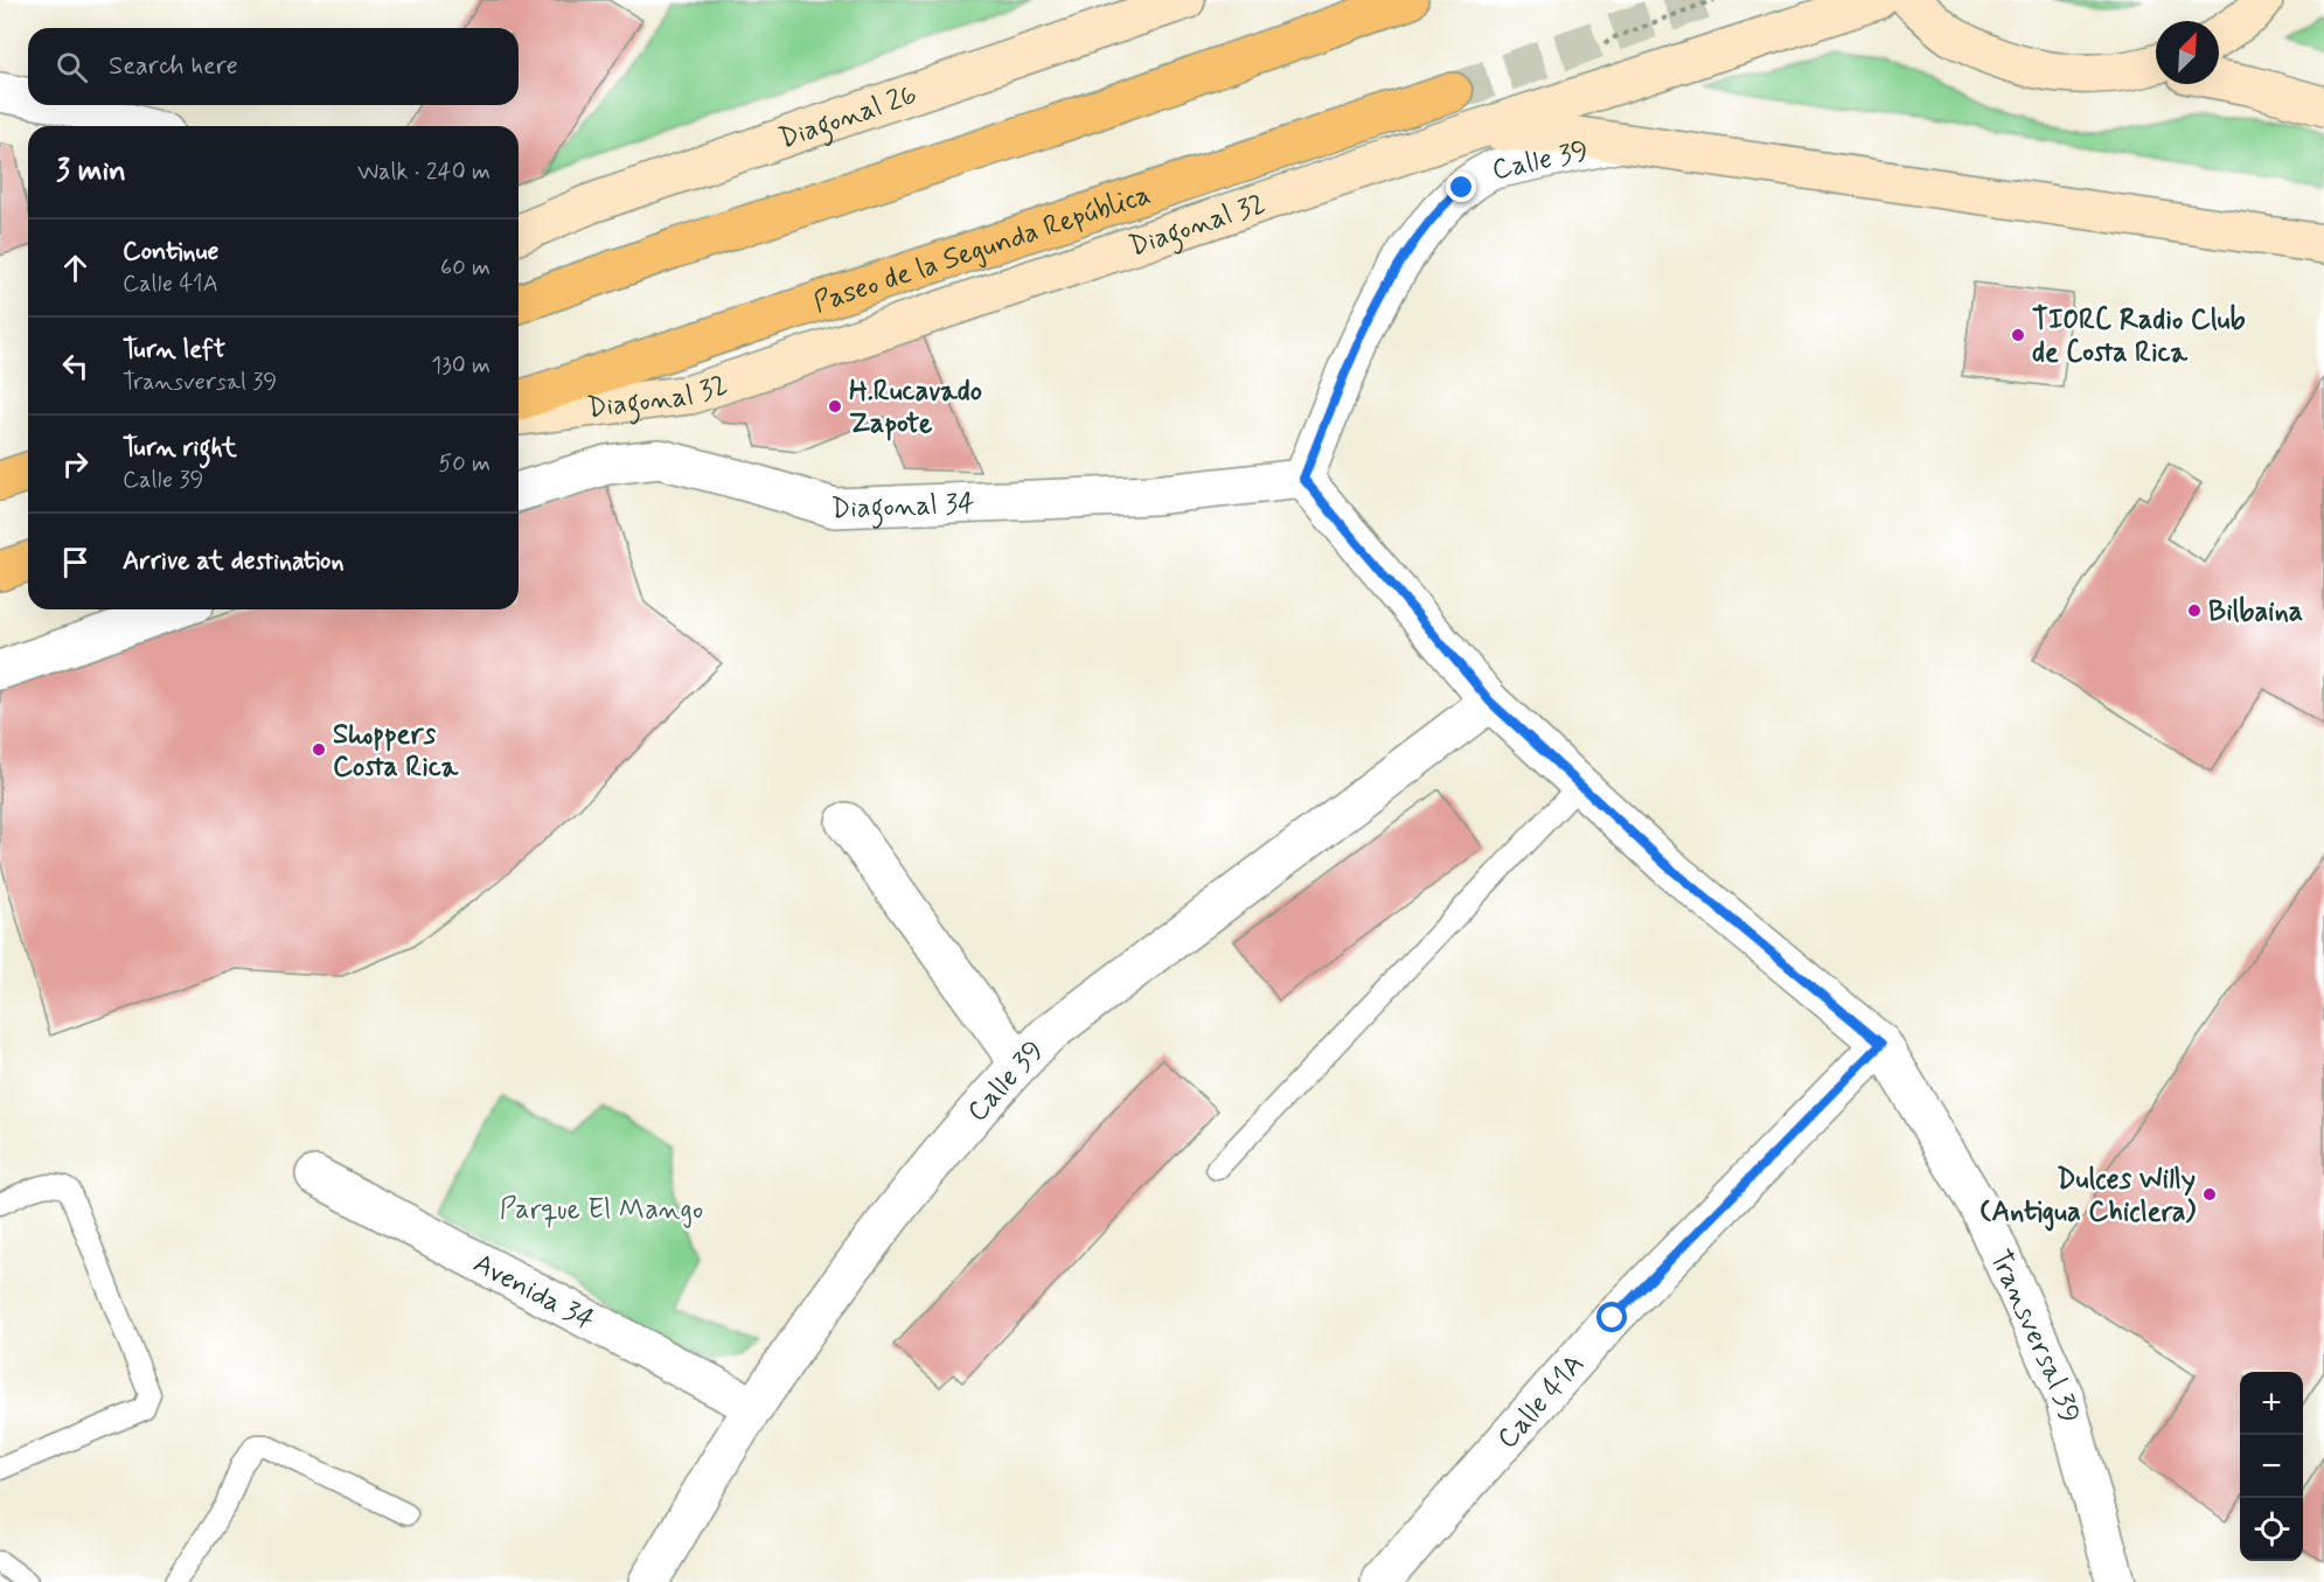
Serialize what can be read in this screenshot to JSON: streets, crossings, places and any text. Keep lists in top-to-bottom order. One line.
{"streets":{"highway":["Paseo de la Segunda República"],"main road":["Diagonal 26","Diagonal 32"],"street":["Calle 39","Diagonal 34","Avenida 34","Transversal 39","Calle 41A"]},"crossings":[["Calle 39","Diagonal 34"],["Calle 39","Avenida 34"],["Calle 39","Transversal 39"],["Diagonal 34","Transversal 39"],["Transversal 39","Calle 41A"]],"parks":["Parque El Mango"],"places":["TI0RC Radio Club de Costa Rica","H.Rucavado Zapote","Bilbaina","Shoppers Costa Rica","Dulces Willy (Antigua Chiclera)"],"north":"top right","page":{"search":"Search here","heading":["3 min","Walk · 240 m"],"list":[["Continue","Calle 41A","60 m"],["Turn left","Transversal 39","130 m"],["Turn right","Calle 39","50 m"],"Arrive at destination"],"map_buttons":["+","−"]}}
